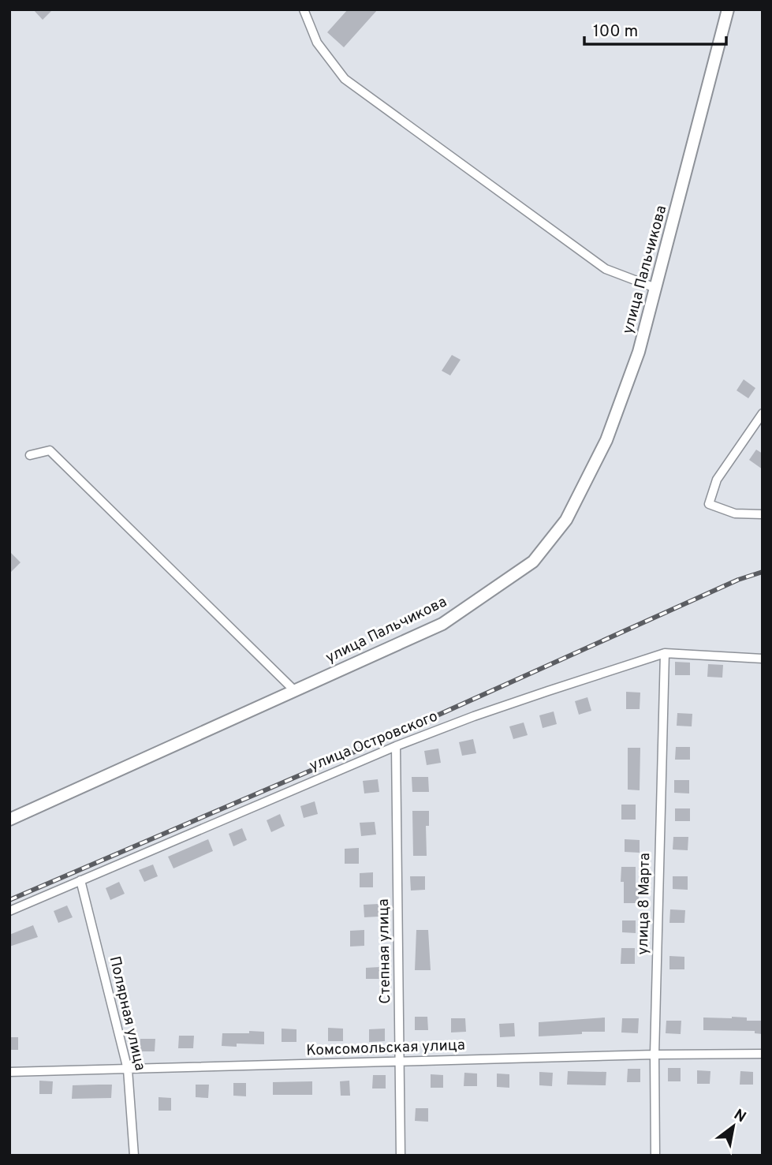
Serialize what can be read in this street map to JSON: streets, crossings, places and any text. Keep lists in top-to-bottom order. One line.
{"streets":{"street":["улица Пальчикова","улица Островского","улица 8 Марта","Степная улица","Полярная улица","Комсомольская улица"]},"crossings":[["улица Островского","улица 8 Марта"],["улица Островского","Степная улица"],["улица Островского","Полярная улица"],["улица 8 Марта","Комсомольская улица"],["Степная улица","Комсомольская улица"],["Полярная улица","Комсомольская улица"]],"scale_bar":"100 m","north":"top right"}
